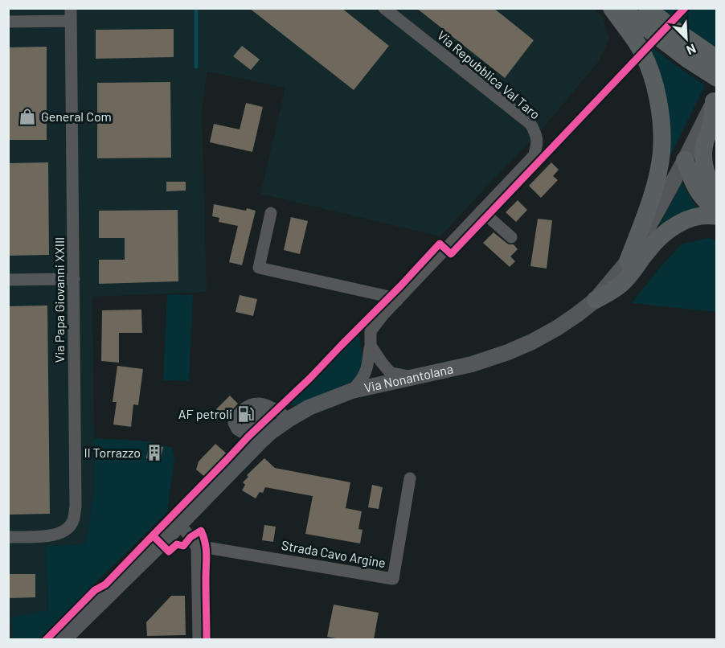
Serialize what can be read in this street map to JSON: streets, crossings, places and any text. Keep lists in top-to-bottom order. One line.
{"streets":{"main road":["Via Nonantolana"],"street":["Via Repubblica Val Taro","Via Papa Giovanni XXIII","Strada Cavo Argine"]},"crossings":[["Via Repubblica Val Taro","Via Nonantolana"]],"places":{"shop":["General Com"],"fuel station":["AF petroli"],"building":["Il Torrazzo"]},"north":"bottom right"}
